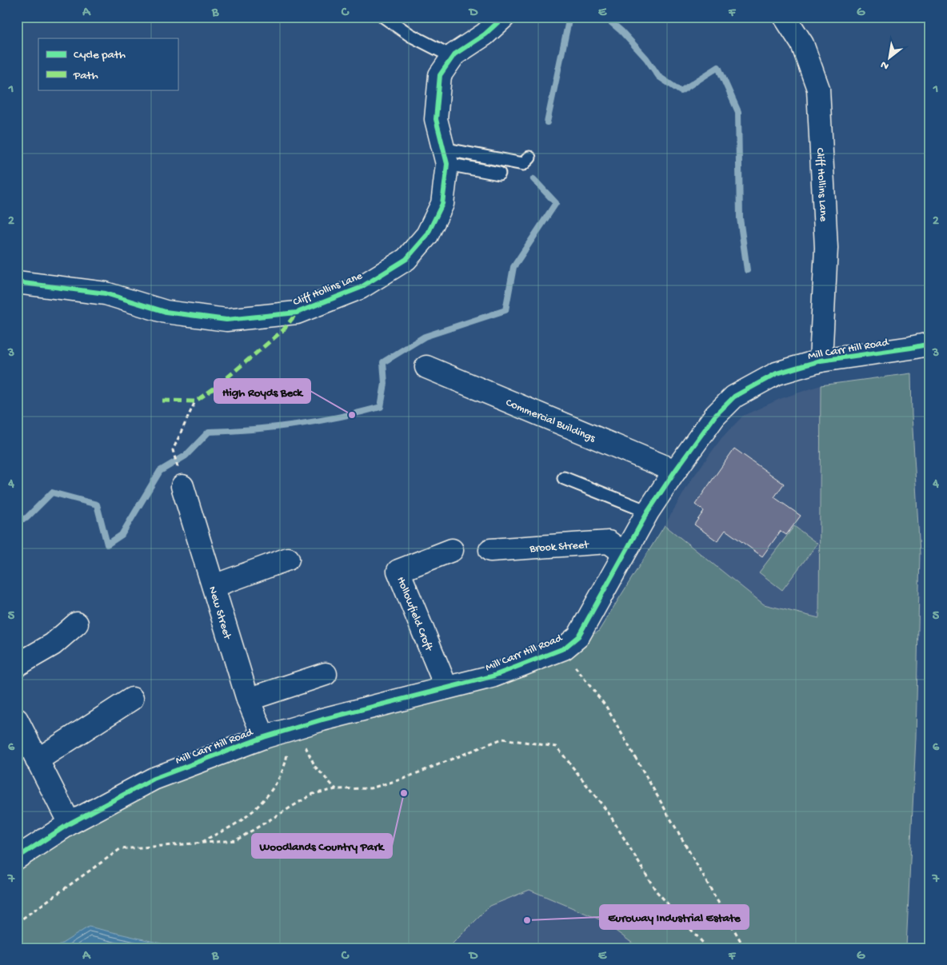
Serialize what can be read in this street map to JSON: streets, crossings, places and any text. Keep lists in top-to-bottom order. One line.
{"streets":{"street":["Cliff Hollins Lane","Mill Carr Hill Road","Commercial Buildings","Brook Street","New Street","Hollowfield Croft"]},"crossings":[["Cliff Hollins Lane","Mill Carr Hill Road"],["Mill Carr Hill Road","Commercial Buildings"],["Mill Carr Hill Road","Brook Street"],["Mill Carr Hill Road","New Street"],["Mill Carr Hill Road","Hollowfield Croft"]],"places":["High Royds Beck","Woodlands Country Park","Euroway Industrial Estate"],"legend":["Cycle path","Path"],"north":"bottom left","grid":{"columns":["A","B","C","D","E","F","G"],"rows":["1","2","3","4","5","6","7"]}}
